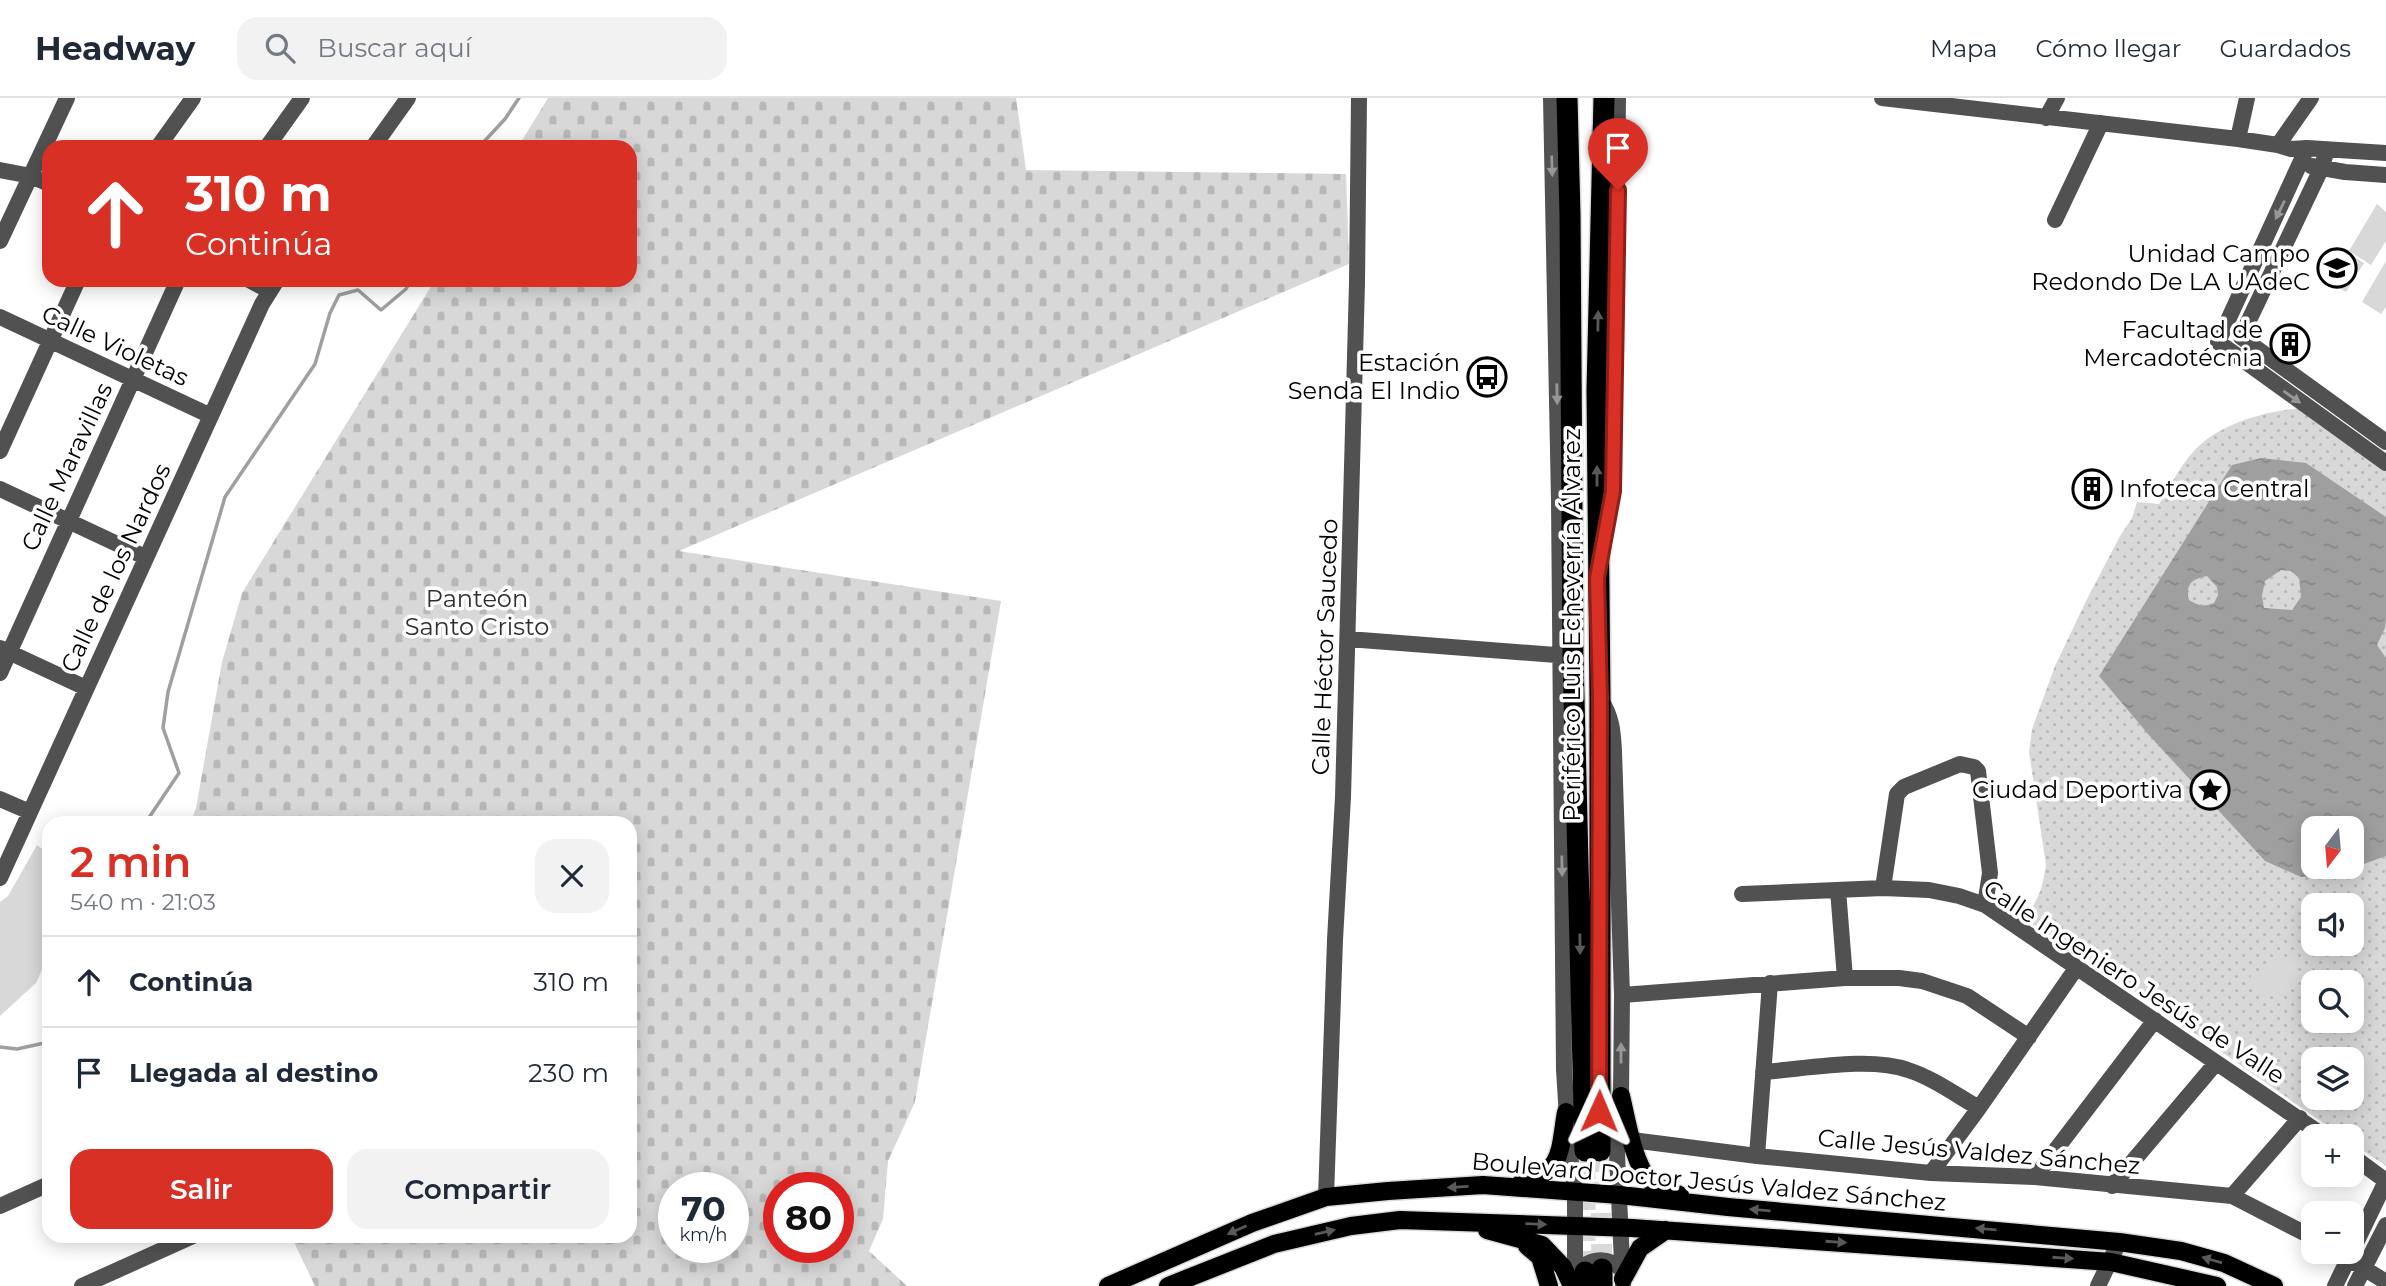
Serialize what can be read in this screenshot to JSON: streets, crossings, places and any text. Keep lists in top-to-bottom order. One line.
{"streets":{"highway":["Periférico Luis Echeverría Álvarez"],"main road":["Boulevard Doctor Jesús Valdez Sánchez"],"street":["Calle Violetas","Calle Maravillas","Calle de los Nardos","Calle Héctor Saucedo","Calle Ingeniero Jesús de Valle","Calle Jesús Valdez Sánchez"]},"crossings":[["Calle Violetas","Calle Maravillas"],["Calle Violetas","Calle de los Nardos"],["Calle Héctor Saucedo","Boulevard Doctor Jesús Valdez Sánchez"]],"parks":["Panteón Santo Cristo"],"places":{"school or university":["Unidad Campo Redondo De LA UAdeC"],"building":["Facultad de Mercadotécnia","Infoteca Central"],"bus stop":["Estación Senda El Indio"],"place":["Ciudad Deportiva"]},"north":"bottom","page":{"header":"Headway","search":"Buscar aquí","nav":["Mapa","Cómo llegar","Guardados"],"turn":["310 m","Continúa"],"map_buttons":["+","−"],"heading":["2 min","540 m · 21:03"],"list":[{"name":"Continúa","value":"310 m"},{"name":"Llegada al destino","value":"230 m"}],"buttons":["Salir","Compartir"],"speed":"70 km/h","limit":"80"}}
